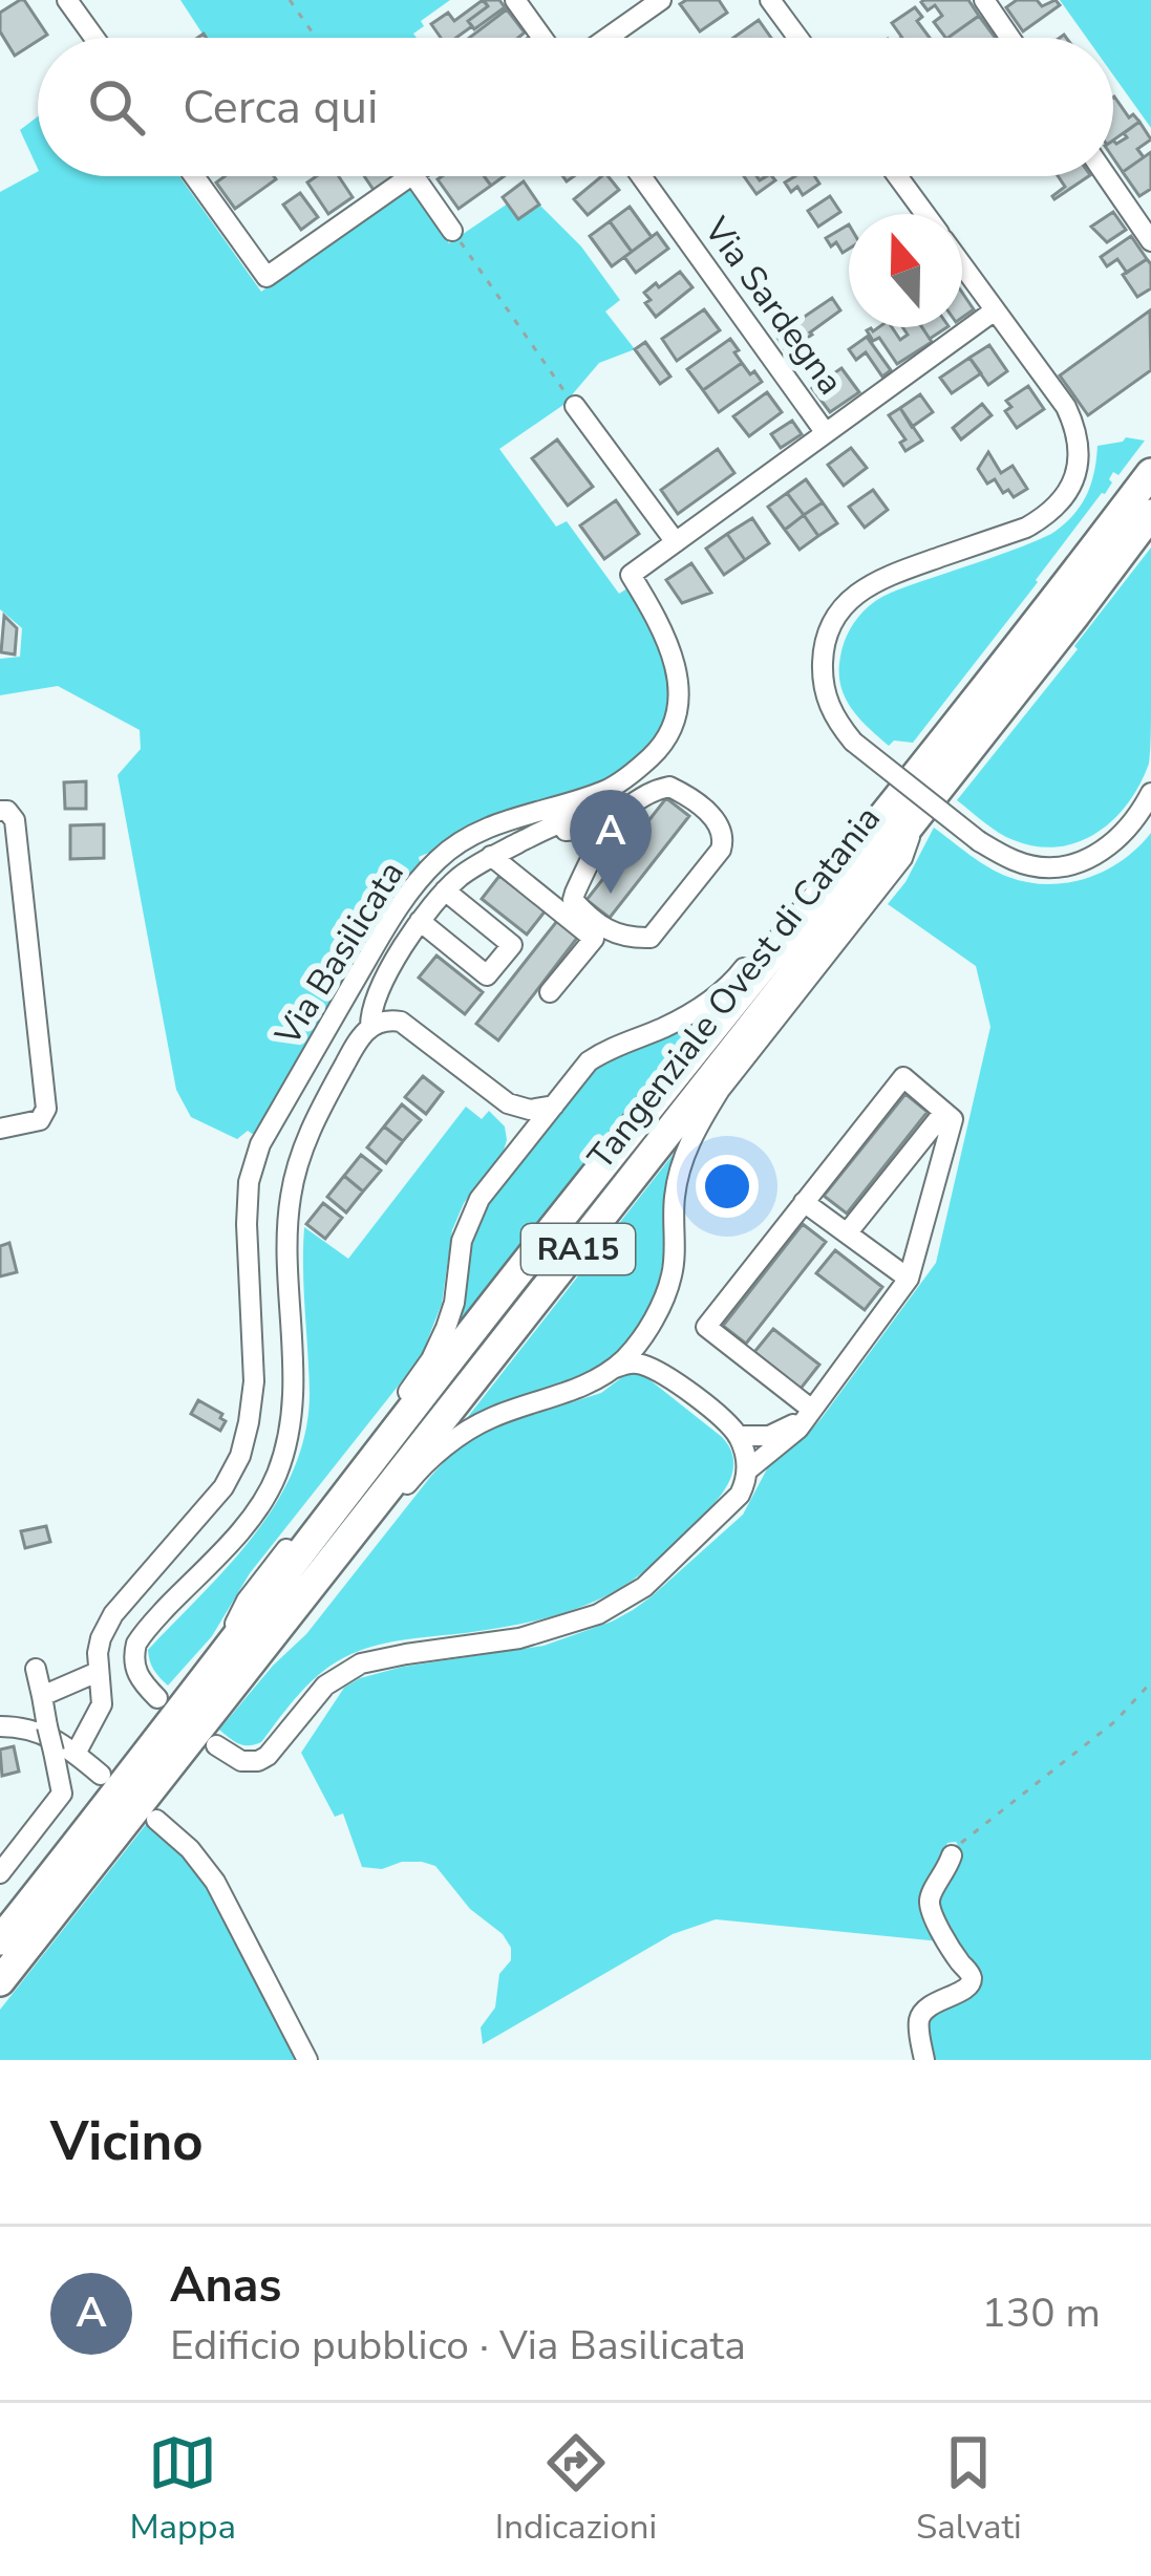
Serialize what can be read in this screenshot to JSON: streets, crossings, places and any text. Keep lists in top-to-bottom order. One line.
{"streets":{"highway":["Tangenziale Ovest di Catania","RA15"],"street":["Via Sardegna","Via Basilicata"]},"crossings":[["Via Sardegna","Via Basilicata"]],"north":"top","page":{"search":"Cerca qui","pins":"A","heading":"Vicino","list":[{"mark":"A","name":"Anas","note":"Edificio pubblico · Via Basilicata","value":"130 m"}],"nav":["Mappa","Indicazioni","Salvati"]}}
